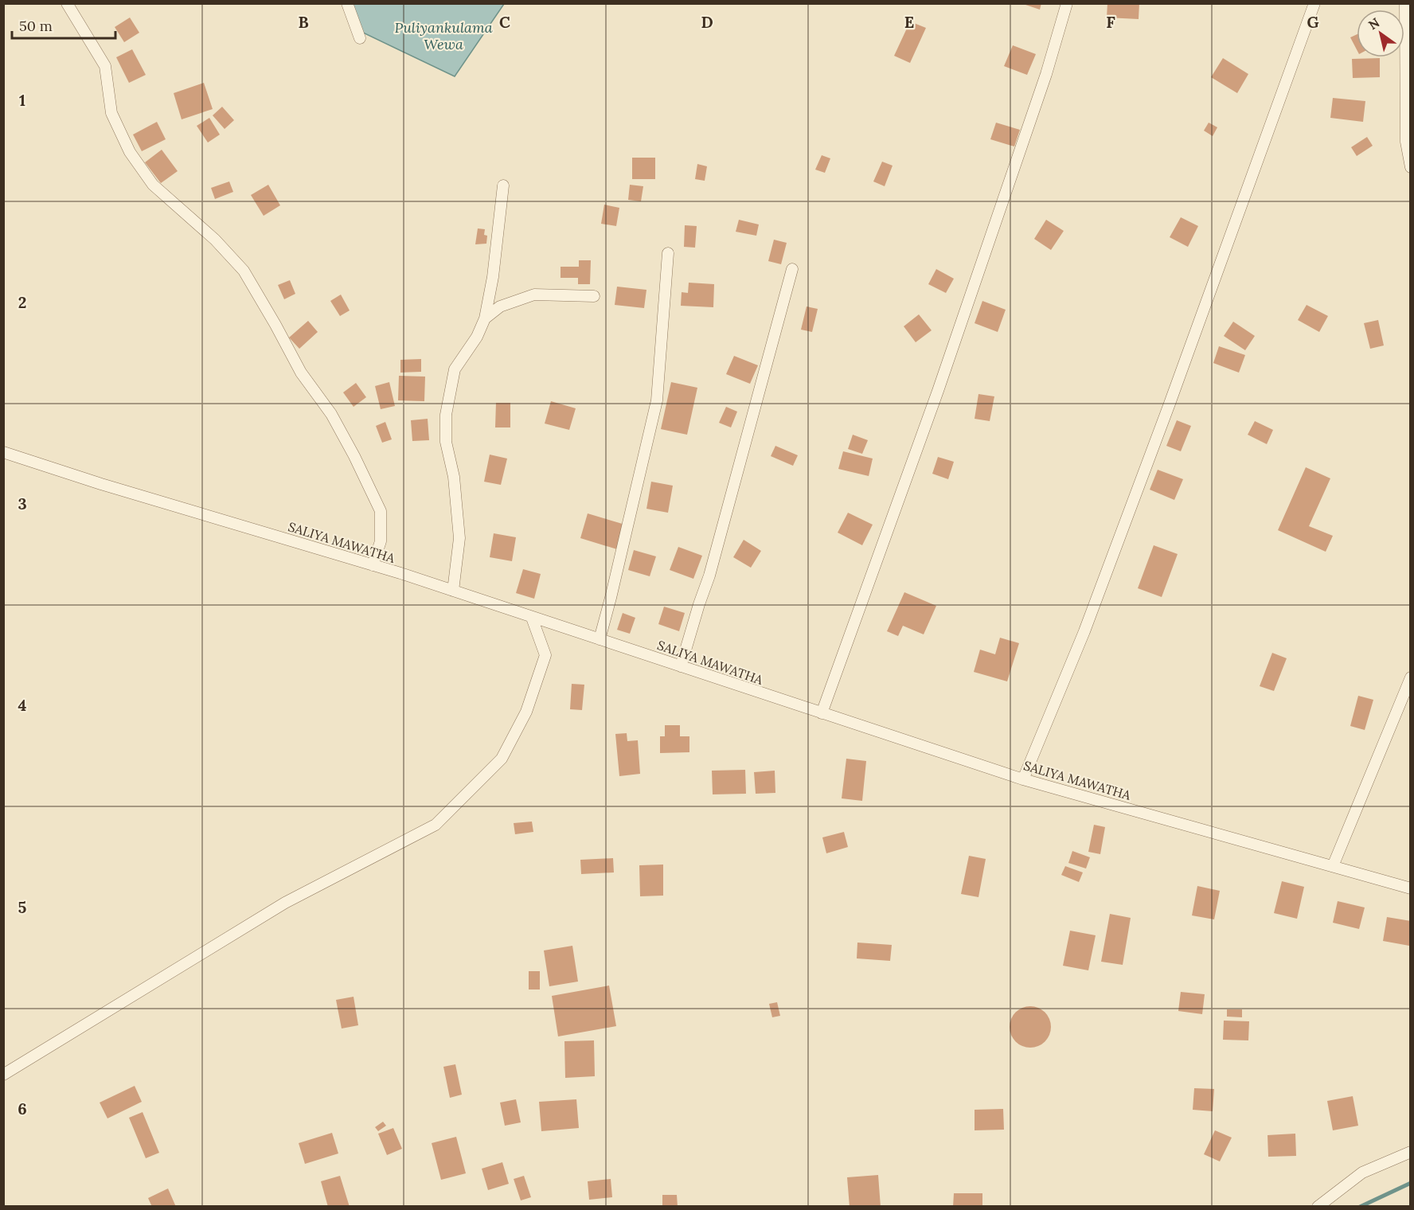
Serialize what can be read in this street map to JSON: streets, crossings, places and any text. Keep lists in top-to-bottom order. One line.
{"streets":{"street":["SALIYA MAWATHA"]},"water":["Puliyankulama Wewa"],"scale_bar":"50 m","north":"top left","grid":{"columns":["B","C","D","E","F","G"],"rows":["1","2","3","4","5","6"]}}
